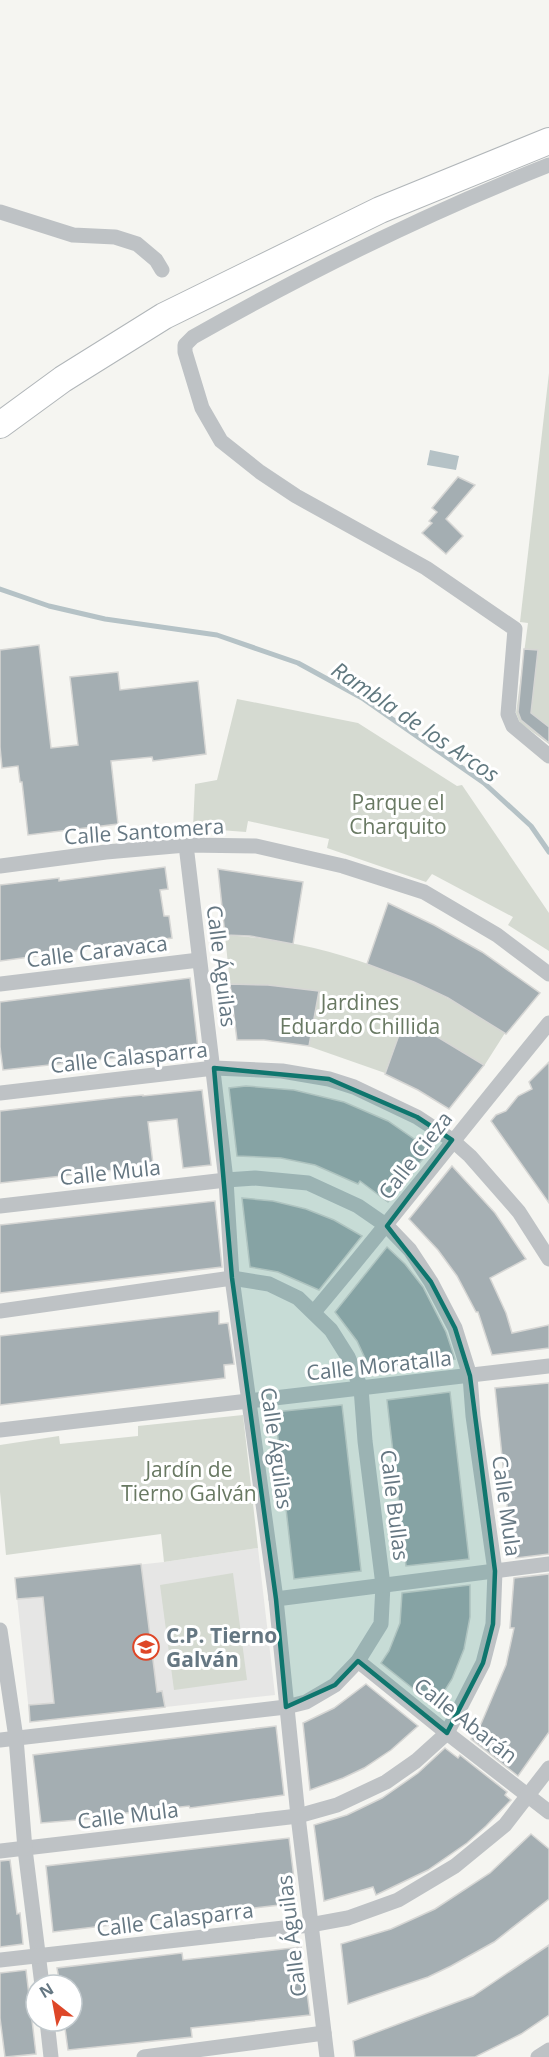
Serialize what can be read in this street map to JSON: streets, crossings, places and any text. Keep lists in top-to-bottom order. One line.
{"streets":{"street":["Calle Santomera","Calle Caravaca","Calle Águilas","Calle Calasparra","Calle Cieza","Calle Mula","Calle Moratalla","Calle Bullas","Calle Abarán"]},"crossings":[["Calle Santomera","Calle Águilas"],["Calle Caravaca","Calle Águilas"],["Calle Águilas","Calle Calasparra"],["Calle Águilas","Calle Mula"],["Calle Águilas","Calle Moratalla"],["Calle Águilas","Calle Bullas"],["Calle Calasparra","Calle Cieza"],["Calle Calasparra","Calle Abarán"],["Calle Cieza","Calle Mula"],["Calle Cieza","Calle Bullas"],["Calle Mula","Calle Moratalla"],["Calle Mula","Calle Abarán"],["Calle Moratalla","Calle Bullas"],["Calle Bullas","Calle Abarán"]],"water":["Rambla de los Arcos"],"parks":["Parque el Charquito","Jardines Eduardo Chillida","Jardín de Tierno Galván"],"places":{"school or university":["C.P. Tierno Galván"]},"north":"top left"}
